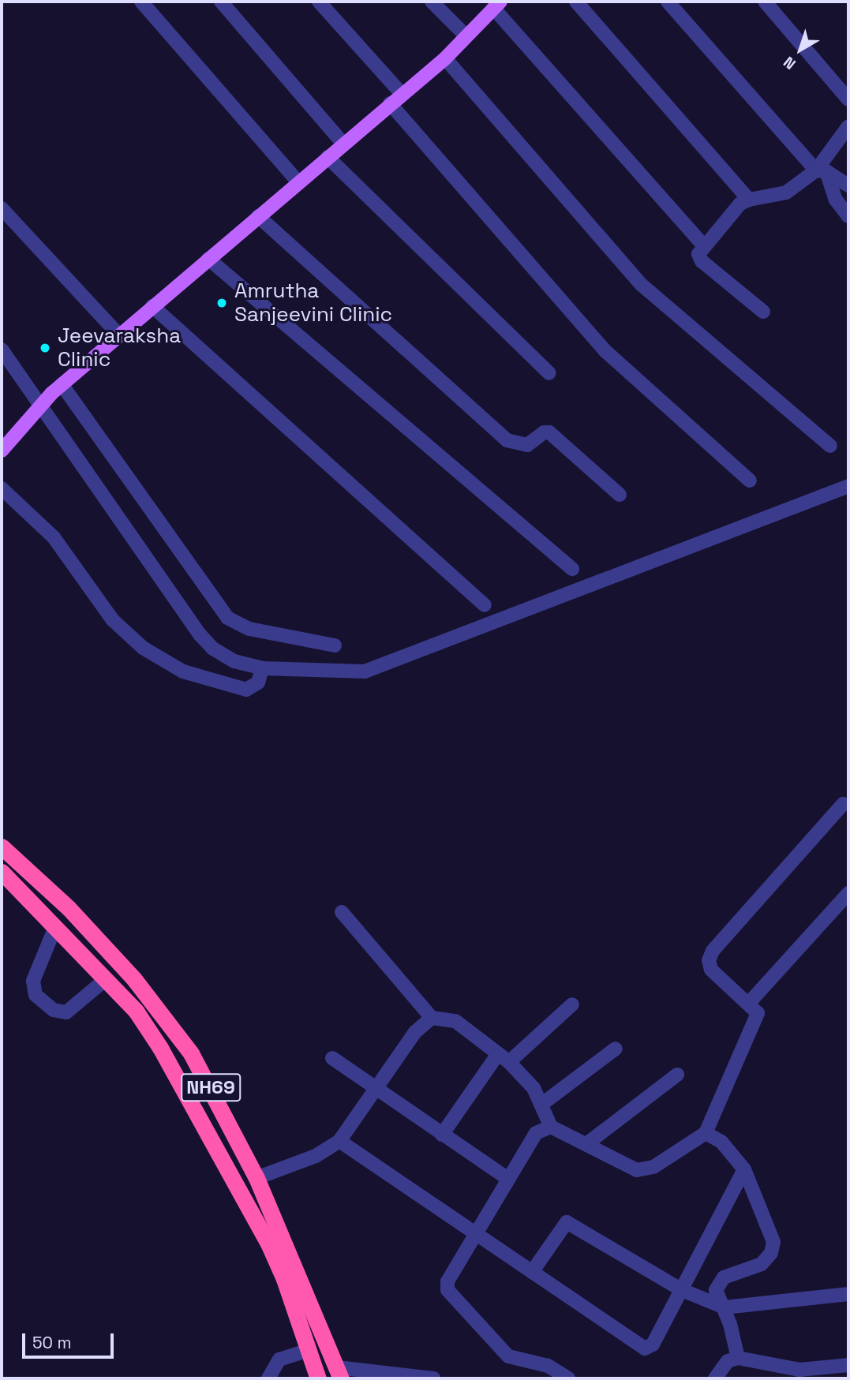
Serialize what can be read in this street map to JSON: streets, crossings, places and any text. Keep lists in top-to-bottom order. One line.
{"streets":{"highway":["NH69"]},"places":["Amrutha Sanjeevini Clinic","Jeevaraksha Clinic"],"scale_bar":"50 m","north":"bottom left"}
